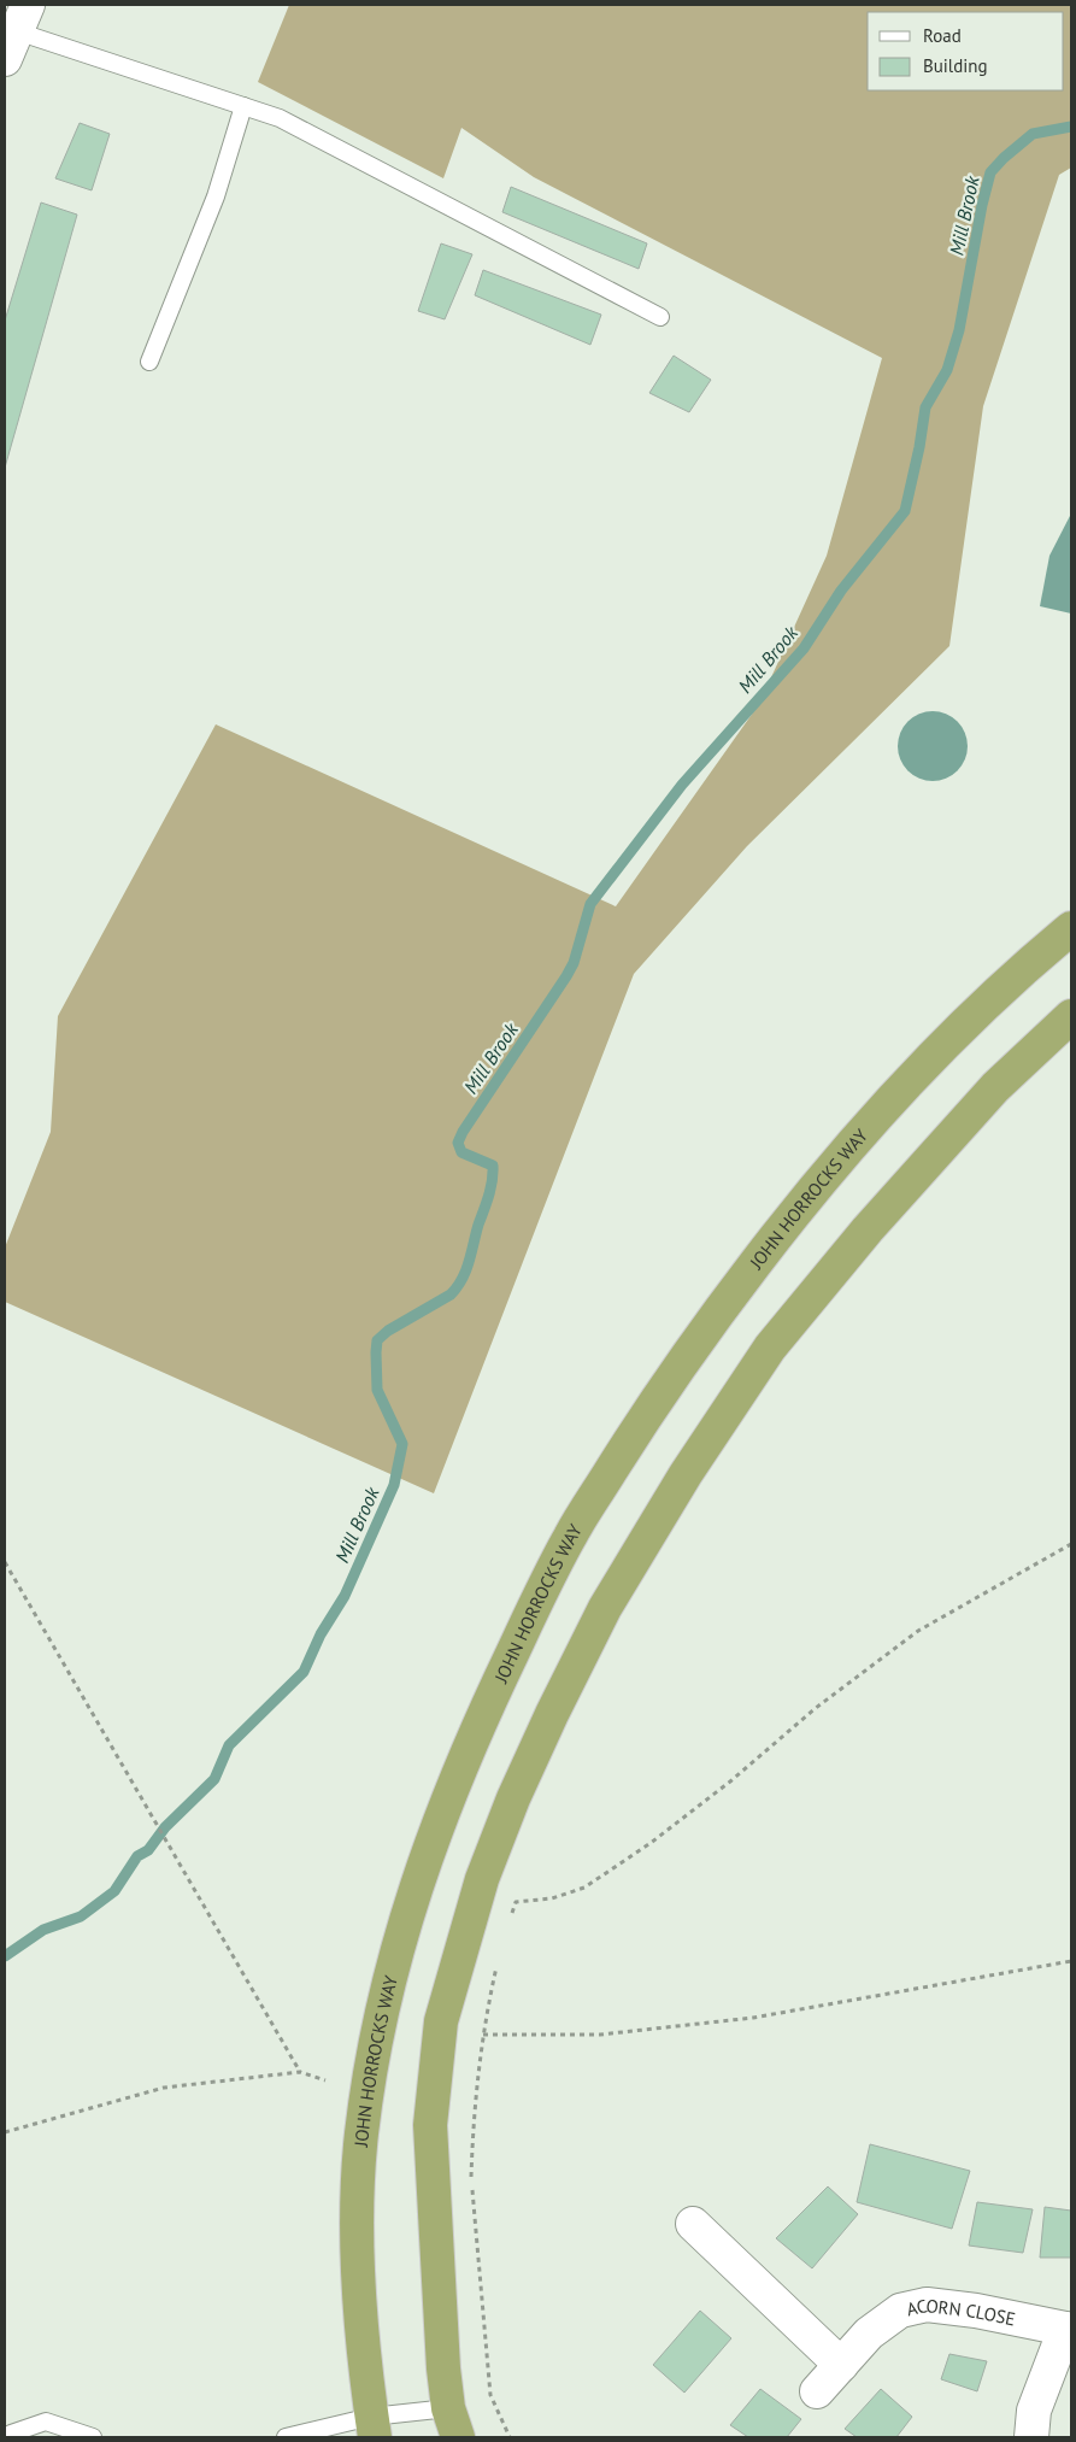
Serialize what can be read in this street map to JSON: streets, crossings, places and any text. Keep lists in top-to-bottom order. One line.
{"streets":{"highway":["JOHN HORROCKS WAY"],"street":["ACORN CLOSE"]},"water":["Mill Brook"],"legend":["Road","Building"]}
